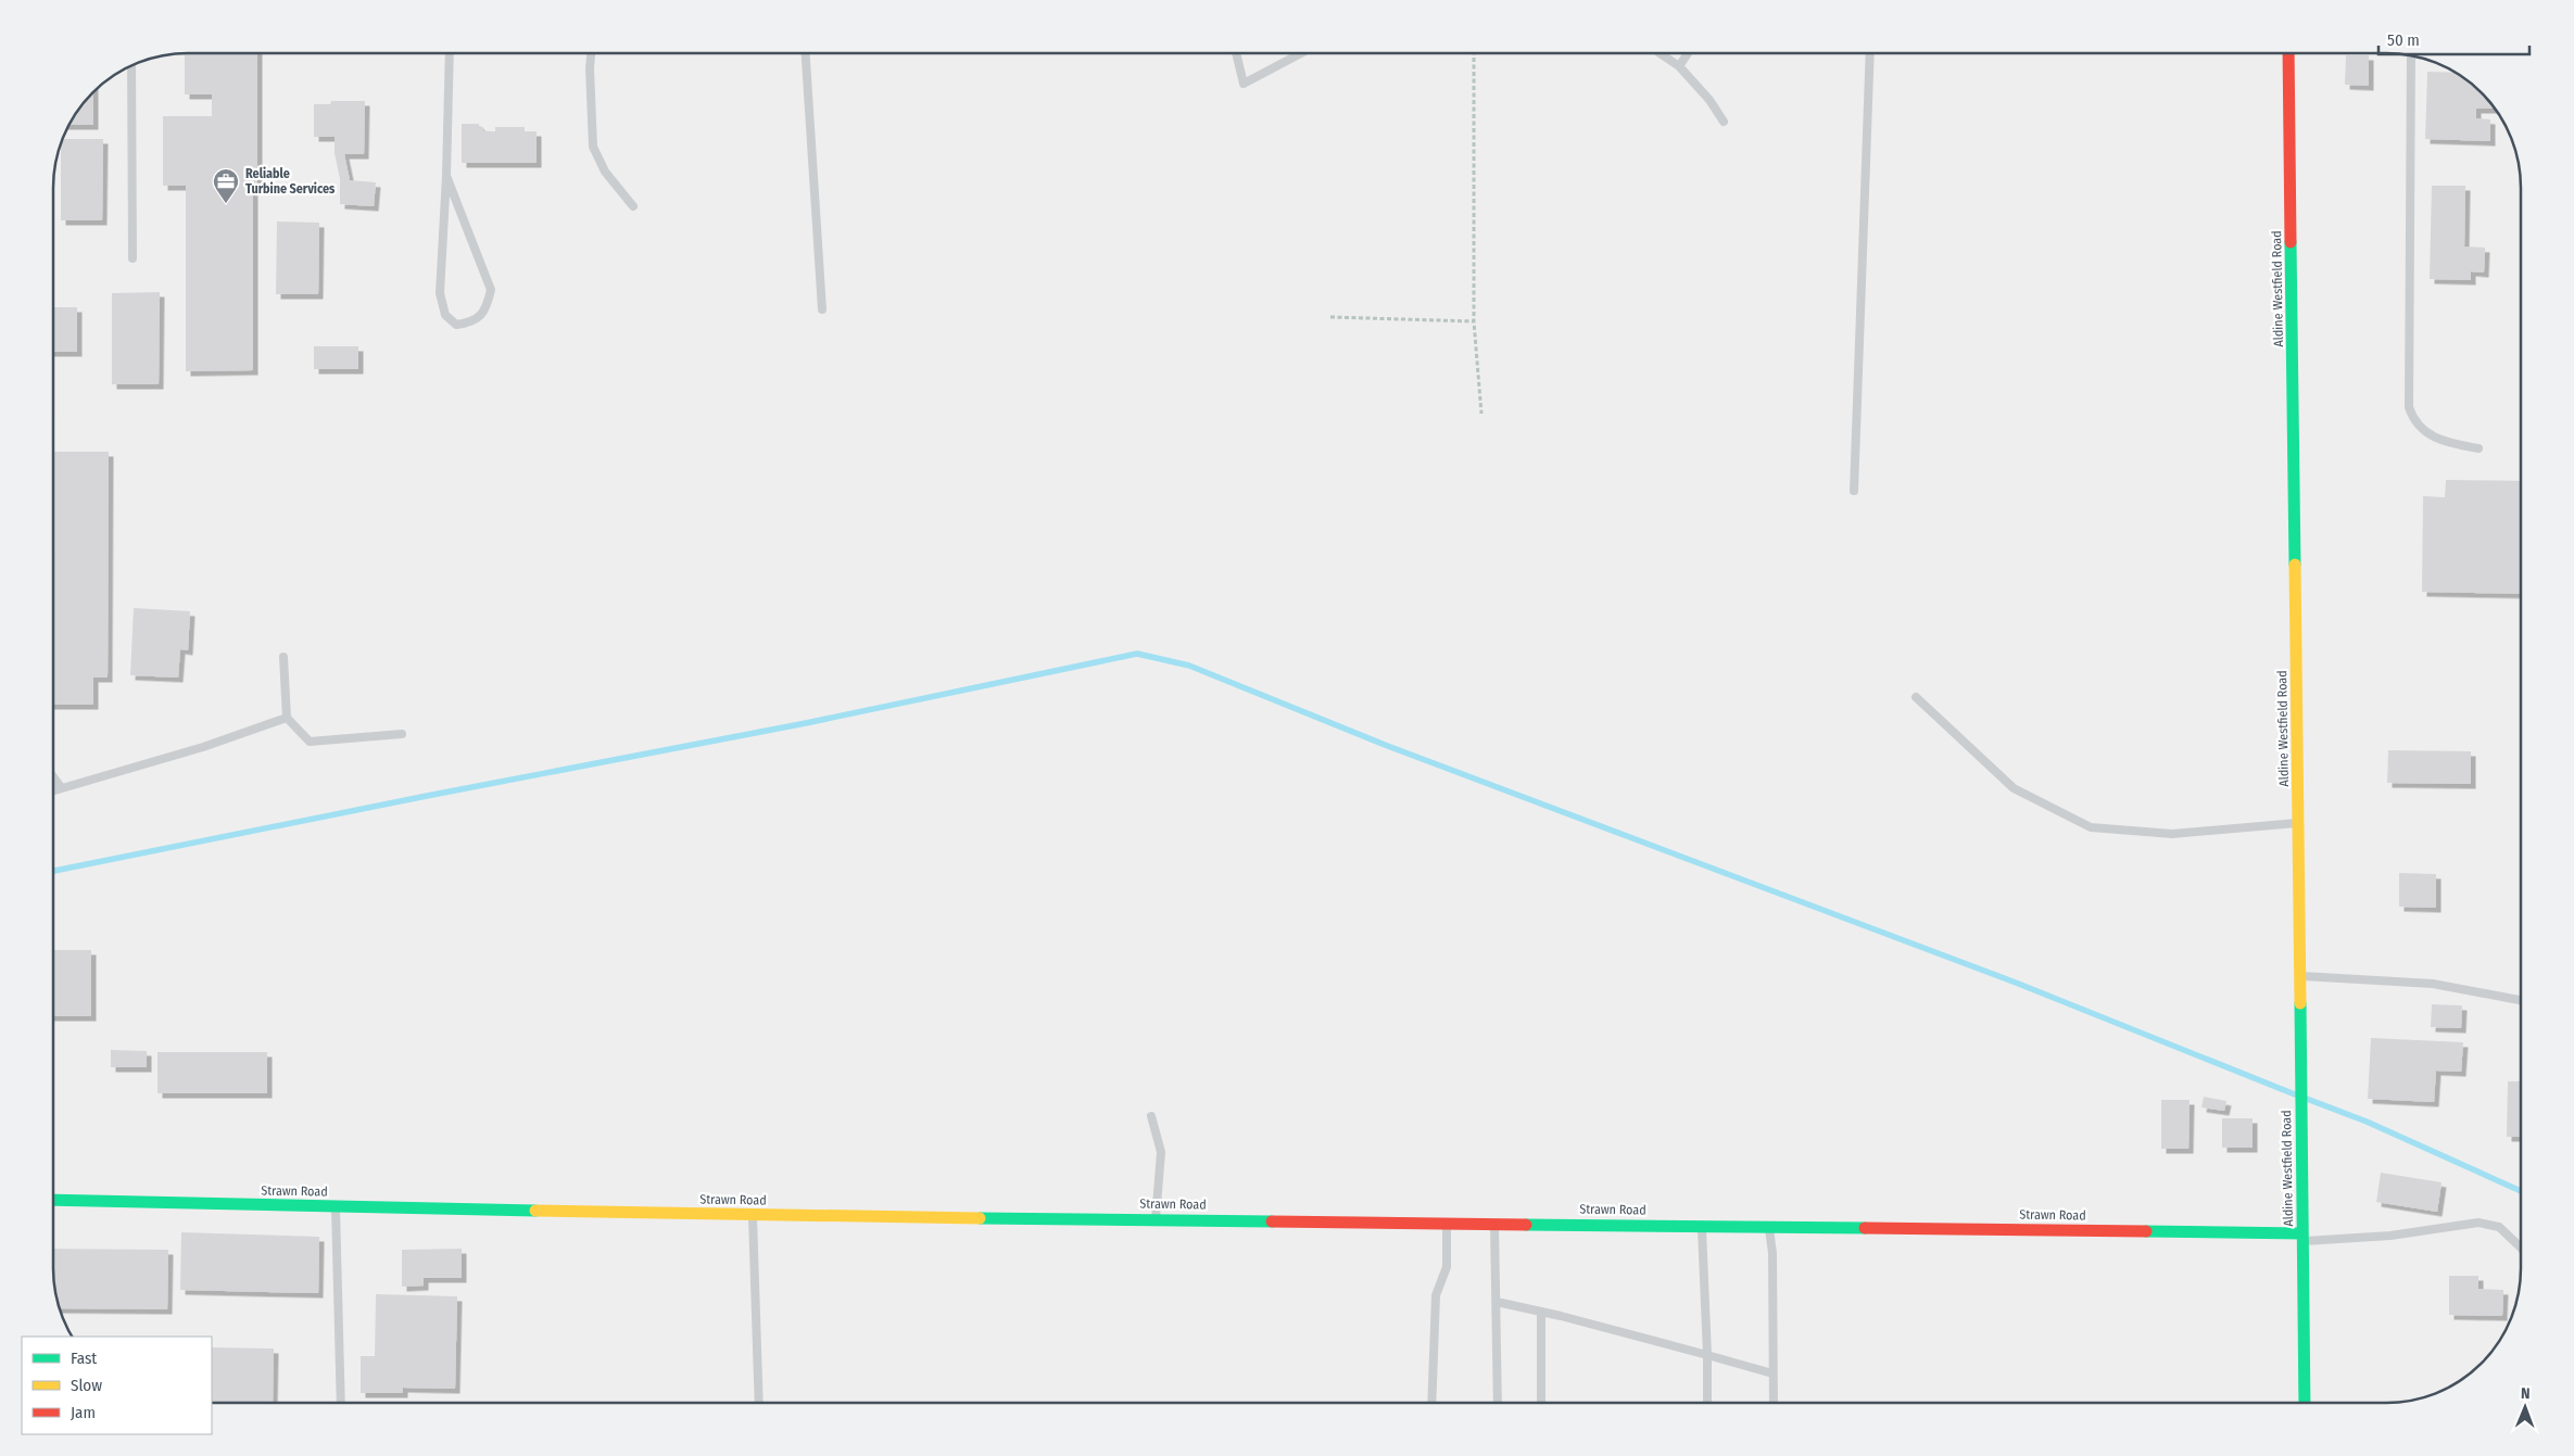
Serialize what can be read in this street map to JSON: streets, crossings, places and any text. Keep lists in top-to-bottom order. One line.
{"streets":{"street":["Aldine Westfield Road","Strawn Road"]},"crossings":[["Aldine Westfield Road","Strawn Road"]],"places":{"office":["Reliable Turbine Services"]},"legend":["Fast","Slow","Jam"],"scale_bar":"50 m","north":"top"}
